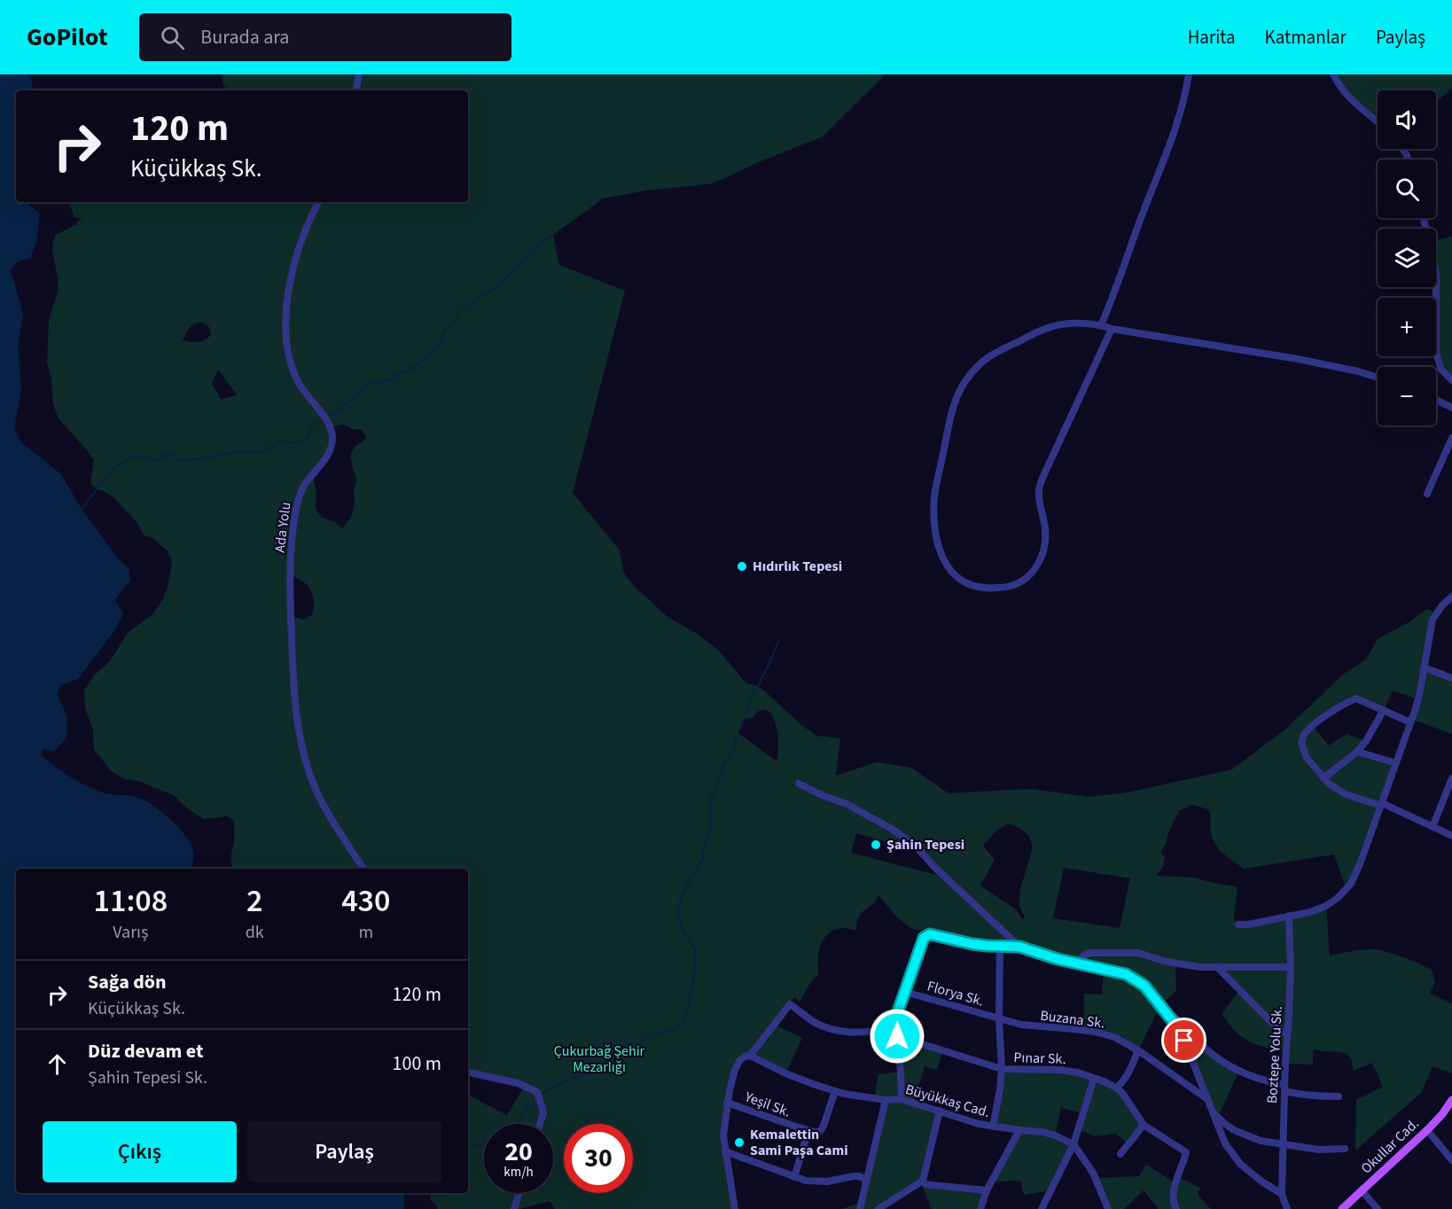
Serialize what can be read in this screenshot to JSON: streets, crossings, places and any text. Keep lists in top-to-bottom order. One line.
{"streets":{"main road":["Okullar Cad."],"street":["Ada Yolu","Florya Sk.","Buzana Sk.","Boztepe Yolu Sk.","Pınar Sk.","Büyükkaş Cad.","Yeşil Sk."]},"crossings":[["Florya Sk.","Buzana Sk."]],"parks":["Çukurbağ Şehir Mezarlığı"],"places":["Hıdırlık Tepesi","Şahin Tepesi","Kemalettin Sami Paşa Cami"],"page":{"header":"GoPilot","search":"Burada ara","nav":["Harita","Katmanlar","Paylaş"],"map_buttons":["+","−"],"turn":["120 m","Küçükkaş Sk."],"eta":["11:08","Varış","2","dk","430","m"],"list":[{"name":"Sağa dön","note":"Küçükkaş Sk.","value":"120 m"},{"name":"Düz devam et","note":"Şahin Tepesi Sk.","value":"100 m"}],"buttons":["Çıkış","Paylaş"],"speed":"20 km/h","limit":"30"}}
